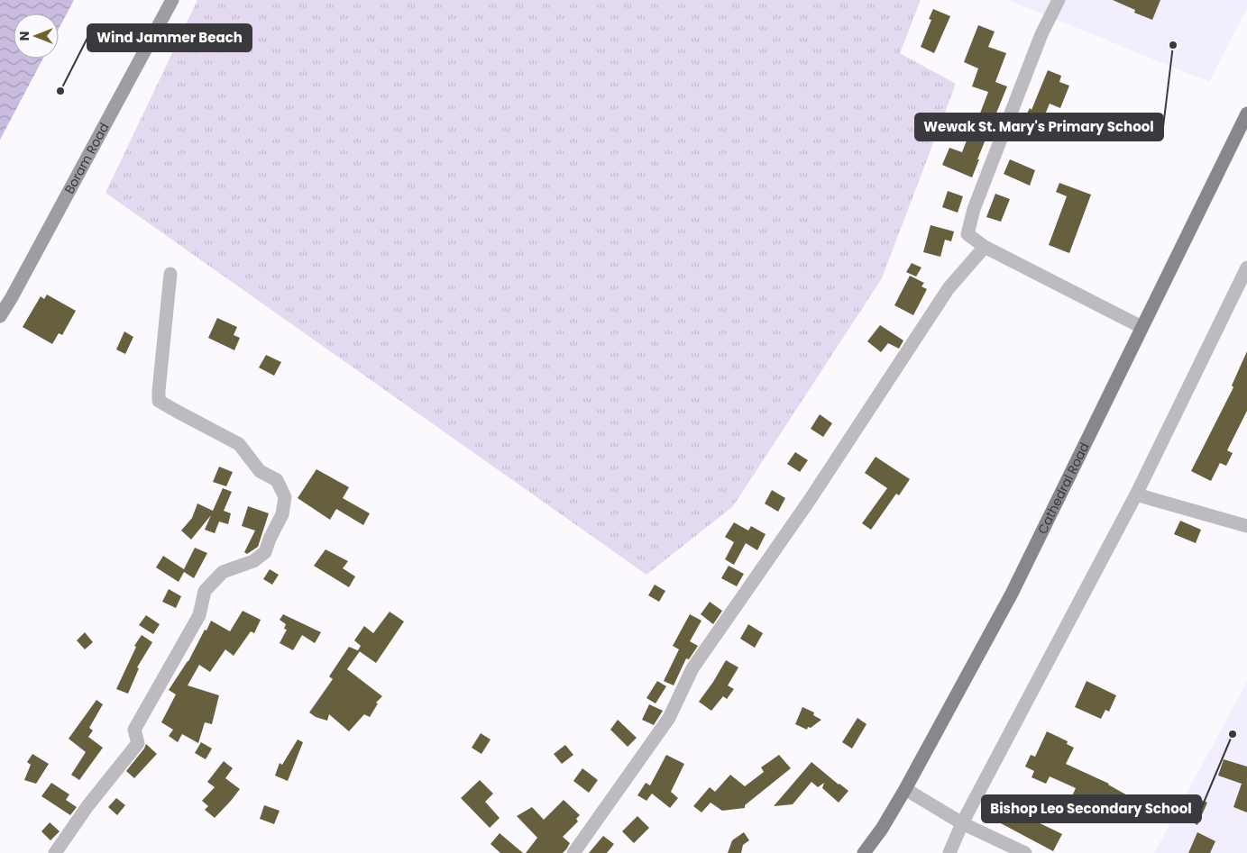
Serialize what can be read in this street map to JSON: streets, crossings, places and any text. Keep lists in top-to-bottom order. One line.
{"streets":{"main road":["Cathedral Road"],"street":["Boram Road"]},"places":["Wewak St. Mary's Primary School","Wind Jammer Beach","Bishop Leo Secondary School"],"north":"left"}
